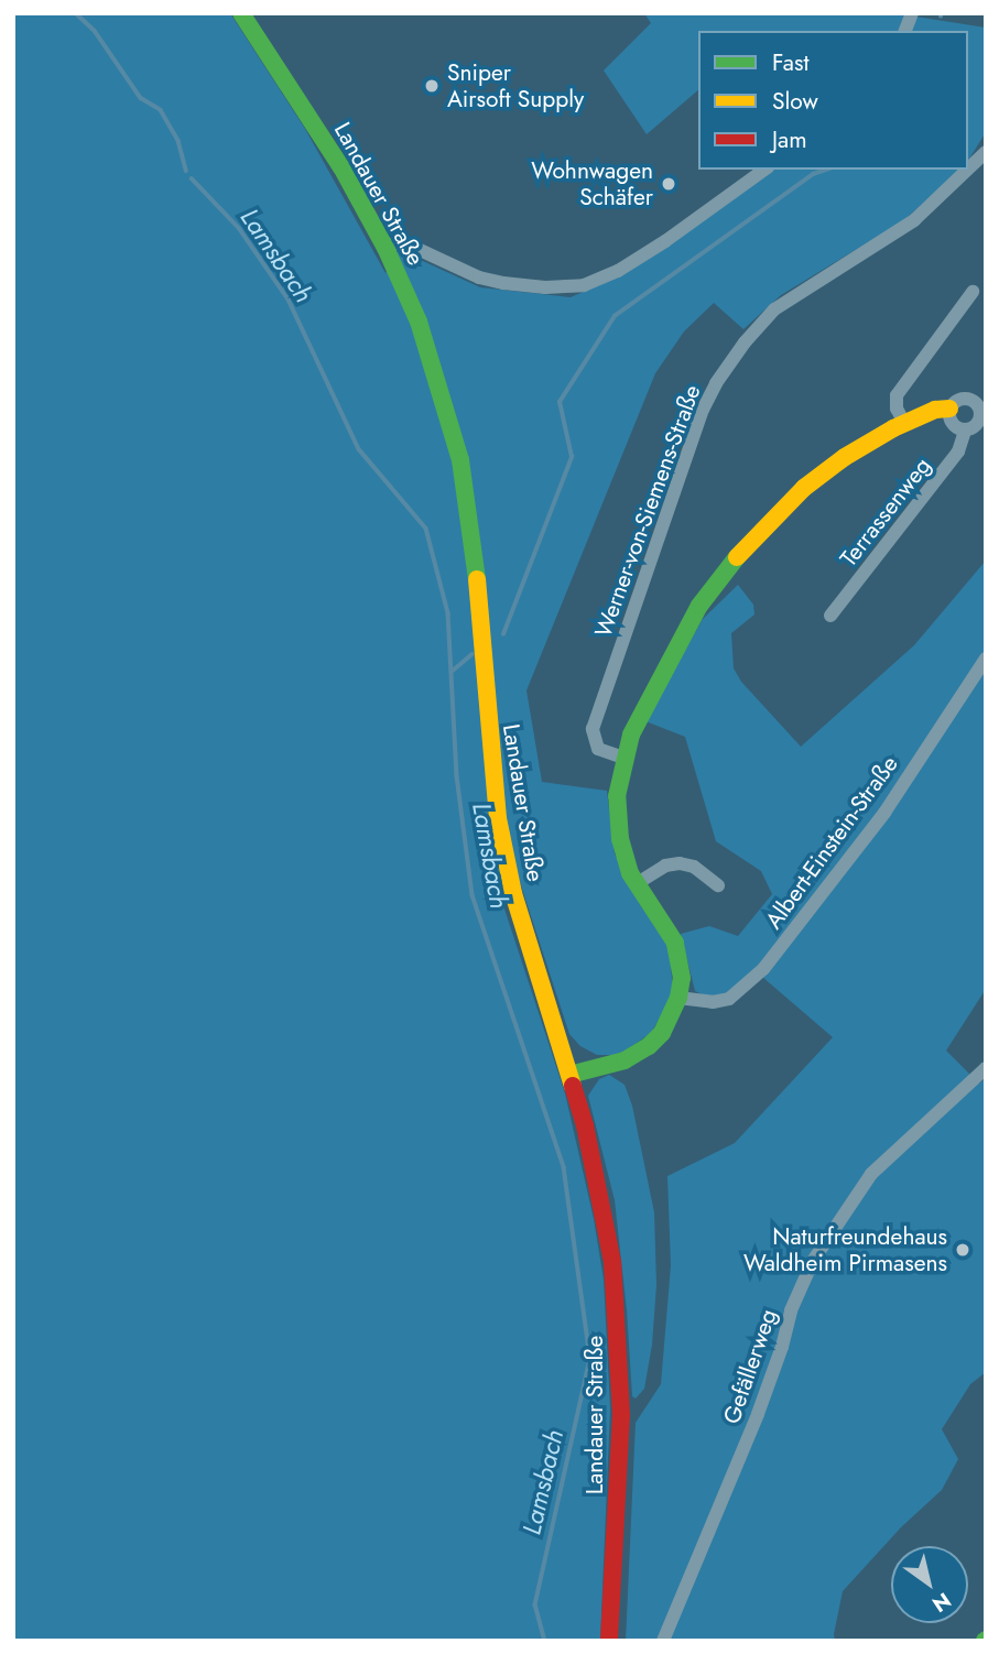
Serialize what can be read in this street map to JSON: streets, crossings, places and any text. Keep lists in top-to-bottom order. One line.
{"streets":{"main road":["Landauer Straße"],"street":["Werner-von-Siemens-Straße","Terrassenweg","Albert-Einstein-Straße","Gefällerweg"]},"water":["Lamsbach"],"places":["Sniper Airsoft Supply","Wohnwagen Schäfer","Naturfreundehaus Waldheim Pirmasens"],"legend":["Fast","Slow","Jam"],"north":"bottom right"}
